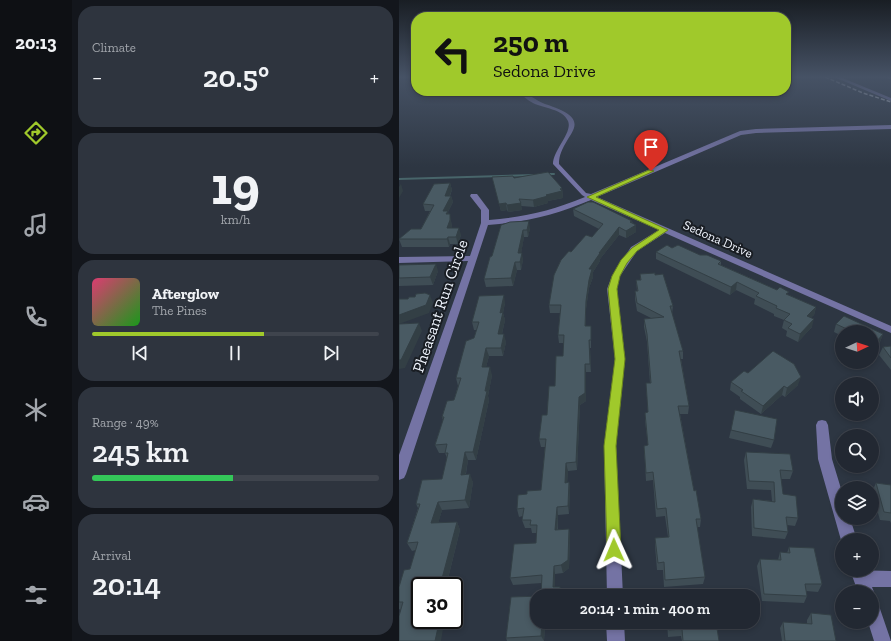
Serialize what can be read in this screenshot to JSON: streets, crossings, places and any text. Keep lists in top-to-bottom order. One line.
{"streets":{"street":["Sedona Drive","Pheasant Run Circle"]},"north":"right","page":{"tabs":"20:13","tile":["Climate",["19","km/h"],["Range · 49%","245 km"],["Arrival","20:14"]],"turn":["250 m","Sedona Drive"],"heat":["−","20.5°","+"],"song":["Afterglow","The Pines"],"map_buttons":["+","−"],"limit":"30","trip":"20:14 · 1 min · 400 m"}}
